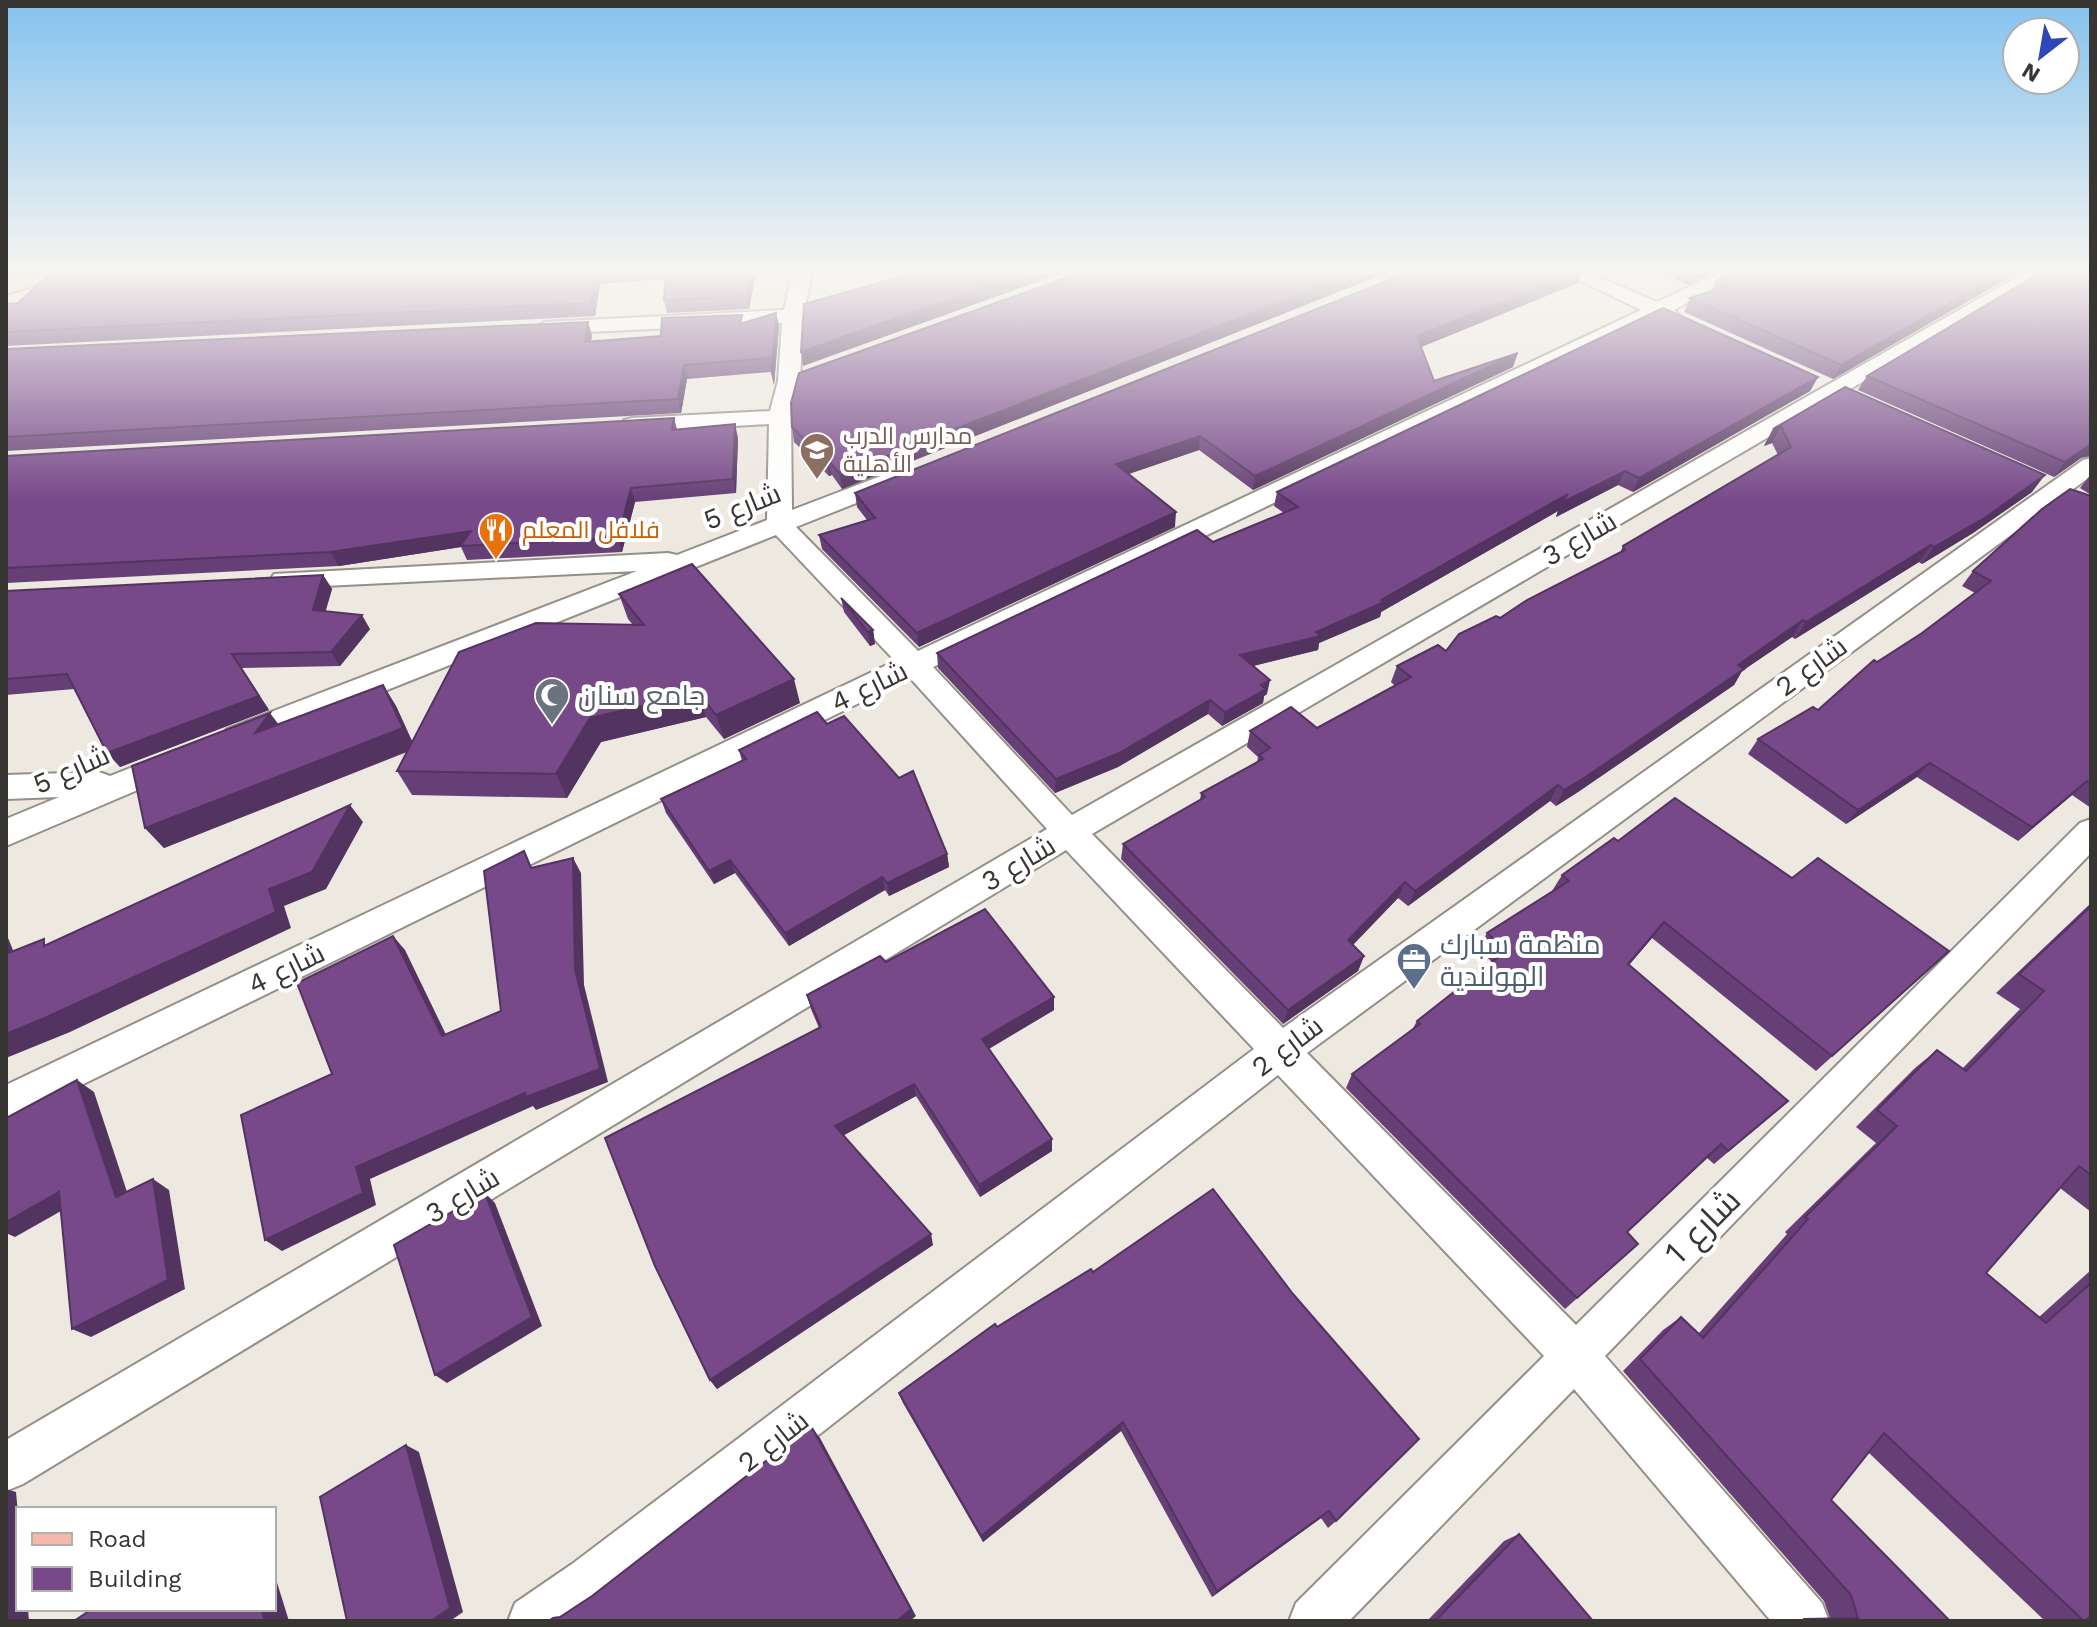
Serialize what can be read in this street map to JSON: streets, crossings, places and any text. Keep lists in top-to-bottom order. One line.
{"streets":{"street":["شارع 5","شارع 3","شارع 2","شارع 4","شارع 1"]},"places":{"school or university":["مدارس الدرب الأهلية"],"restaurant":["فلافل المعلم"],"mosque":["جامع سنان"],"office":["منظمة سبارك الهولندية"]},"legend":["Road","Building"],"north":"bottom left"}
